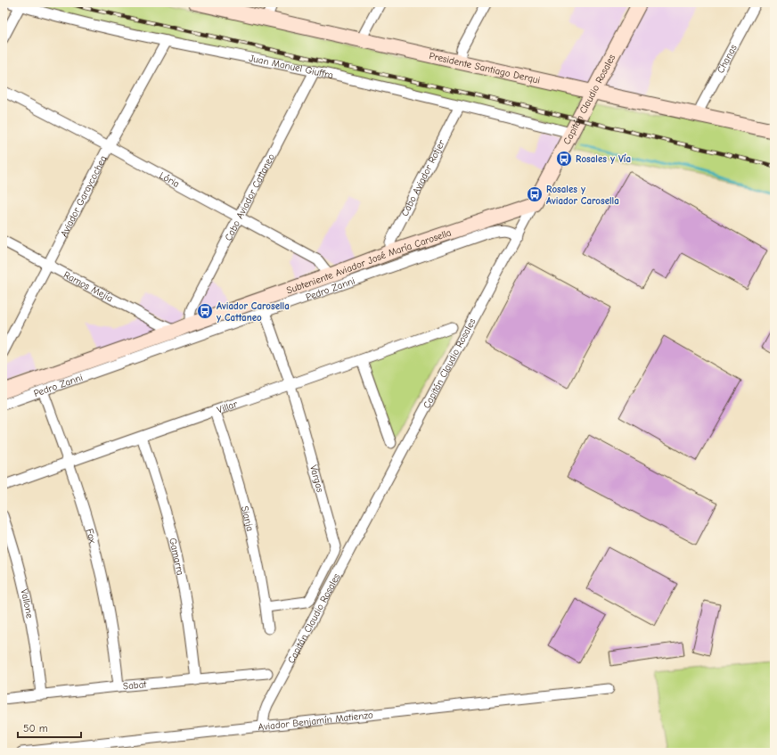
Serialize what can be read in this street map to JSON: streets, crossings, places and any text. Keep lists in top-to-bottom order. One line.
{"streets":{"street":["Chanas","Juan Manuel Giuffra","Presidente Santiago Derqui","Capitán Claudio Rosales","Cabo Aviador Rotjer","Lória","Aviador Garaycochea","Cabo Aviador Cattaneo","Subteniente Aviador José María Carosella","Ramos Mejía","Pedro Zanni","Villar","Vargas","Sianja","Fox","Gamarra","Vallone","Sabat","Aviador Benjamín Matienzo"]},"crossings":[["Chanas","Presidente Santiago Derqui"],["Juan Manuel Giuffra","Capitán Claudio Rosales"],["Juan Manuel Giuffra","Cabo Aviador Rotjer"],["Juan Manuel Giuffra","Aviador Garaycochea"],["Juan Manuel Giuffra","Cabo Aviador Cattaneo"],["Presidente Santiago Derqui","Capitán Claudio Rosales"],["Capitán Claudio Rosales","Subteniente Aviador José María Carosella"],["Capitán Claudio Rosales","Pedro Zanni"],["Capitán Claudio Rosales","Aviador Benjamín Matienzo"],["Cabo Aviador Rotjer","Subteniente Aviador José María Carosella"],["Lória","Aviador Garaycochea"],["Lória","Cabo Aviador Cattaneo"],["Lória","Subteniente Aviador José María Carosella"],["Aviador Garaycochea","Ramos Mejía"],["Cabo Aviador Cattaneo","Subteniente Aviador José María Carosella"],["Subteniente Aviador José María Carosella","Ramos Mejía"],["Pedro Zanni","Vargas"],["Pedro Zanni","Fox"],["Villar","Vargas"],["Villar","Sianja"],["Villar","Fox"],["Villar","Gamarra"],["Vargas","Sianja"],["Fox","Sabat"],["Gamarra","Sabat"],["Vallone","Sabat"]],"places":{"bus stop":["Rosales y Vía","Rosales y Aviador Carosella","Aviador Carosella y Cattaneo"]},"scale_bar":"50 m"}
